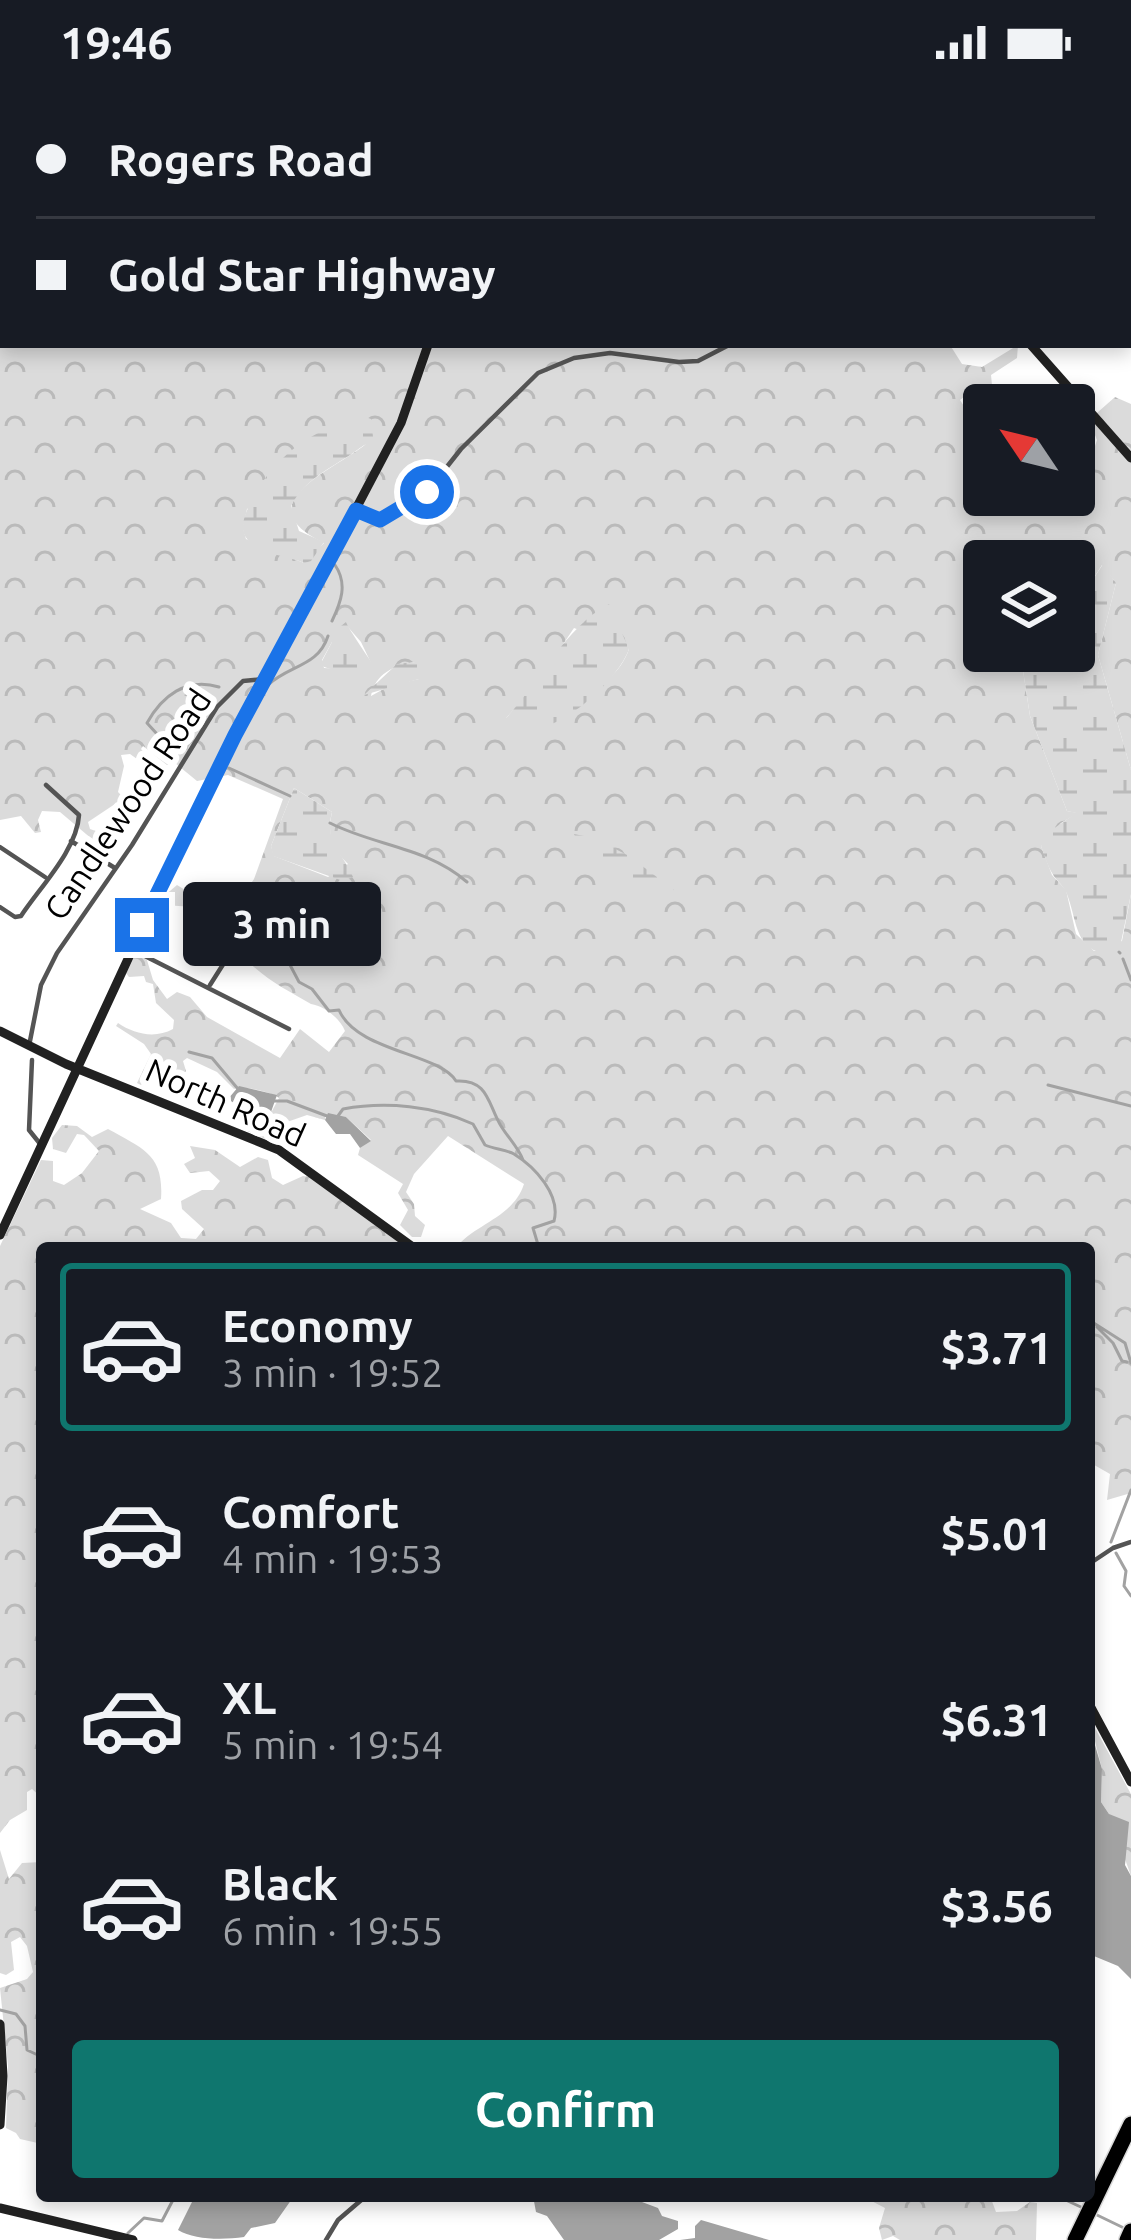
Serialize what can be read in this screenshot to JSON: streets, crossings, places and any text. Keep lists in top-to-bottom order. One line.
{"streets":{"main road":["North Road"],"street":["Candlewood Road"]},"crossings":[["Candlewood Road","North Road"]],"north":"top left","page":{"status":"19:46","banner":["Rogers Road","Gold Star Highway"],"bubble":"3 min","list":[{"name":"Economy","note":"3 min · 19:52","value":"$3.71"},{"name":"Comfort","note":"4 min · 19:53","value":"$5.01"},{"name":"XL","note":"5 min · 19:54","value":"$6.31"},{"name":"Black","note":"6 min · 19:55","value":"$3.56"}],"buttons":"Confirm"}}
